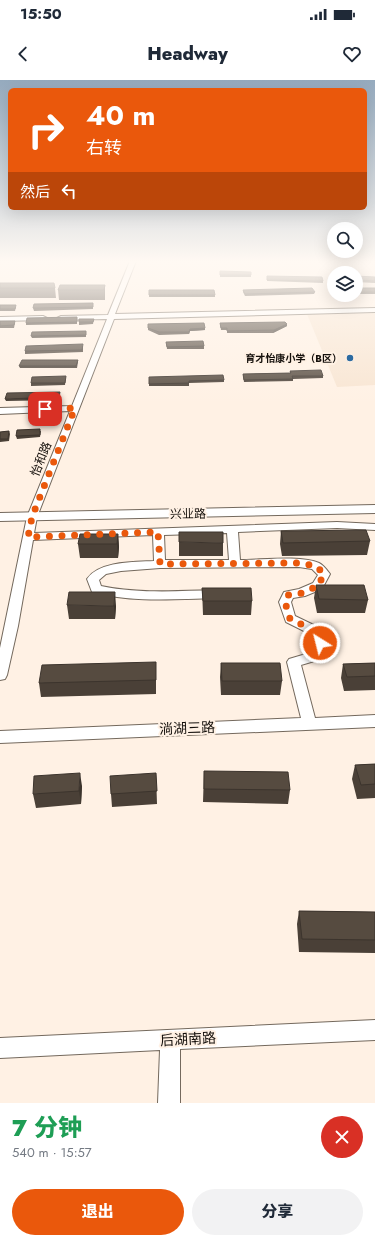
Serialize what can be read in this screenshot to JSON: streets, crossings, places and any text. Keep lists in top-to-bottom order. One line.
{"streets":{"main road":["兴业路"],"street":["怡和路","淌湖三路","后湖南路"]},"crossings":[["怡和路","兴业路"]],"places":["育才怡康小学（B区）"],"page":{"status":"15:50","header":"Headway","turn":["40 m","右转"],"then":"然后","heading":["7 分钟","540 m · 15:57"],"buttons":["退出","分享"]}}
